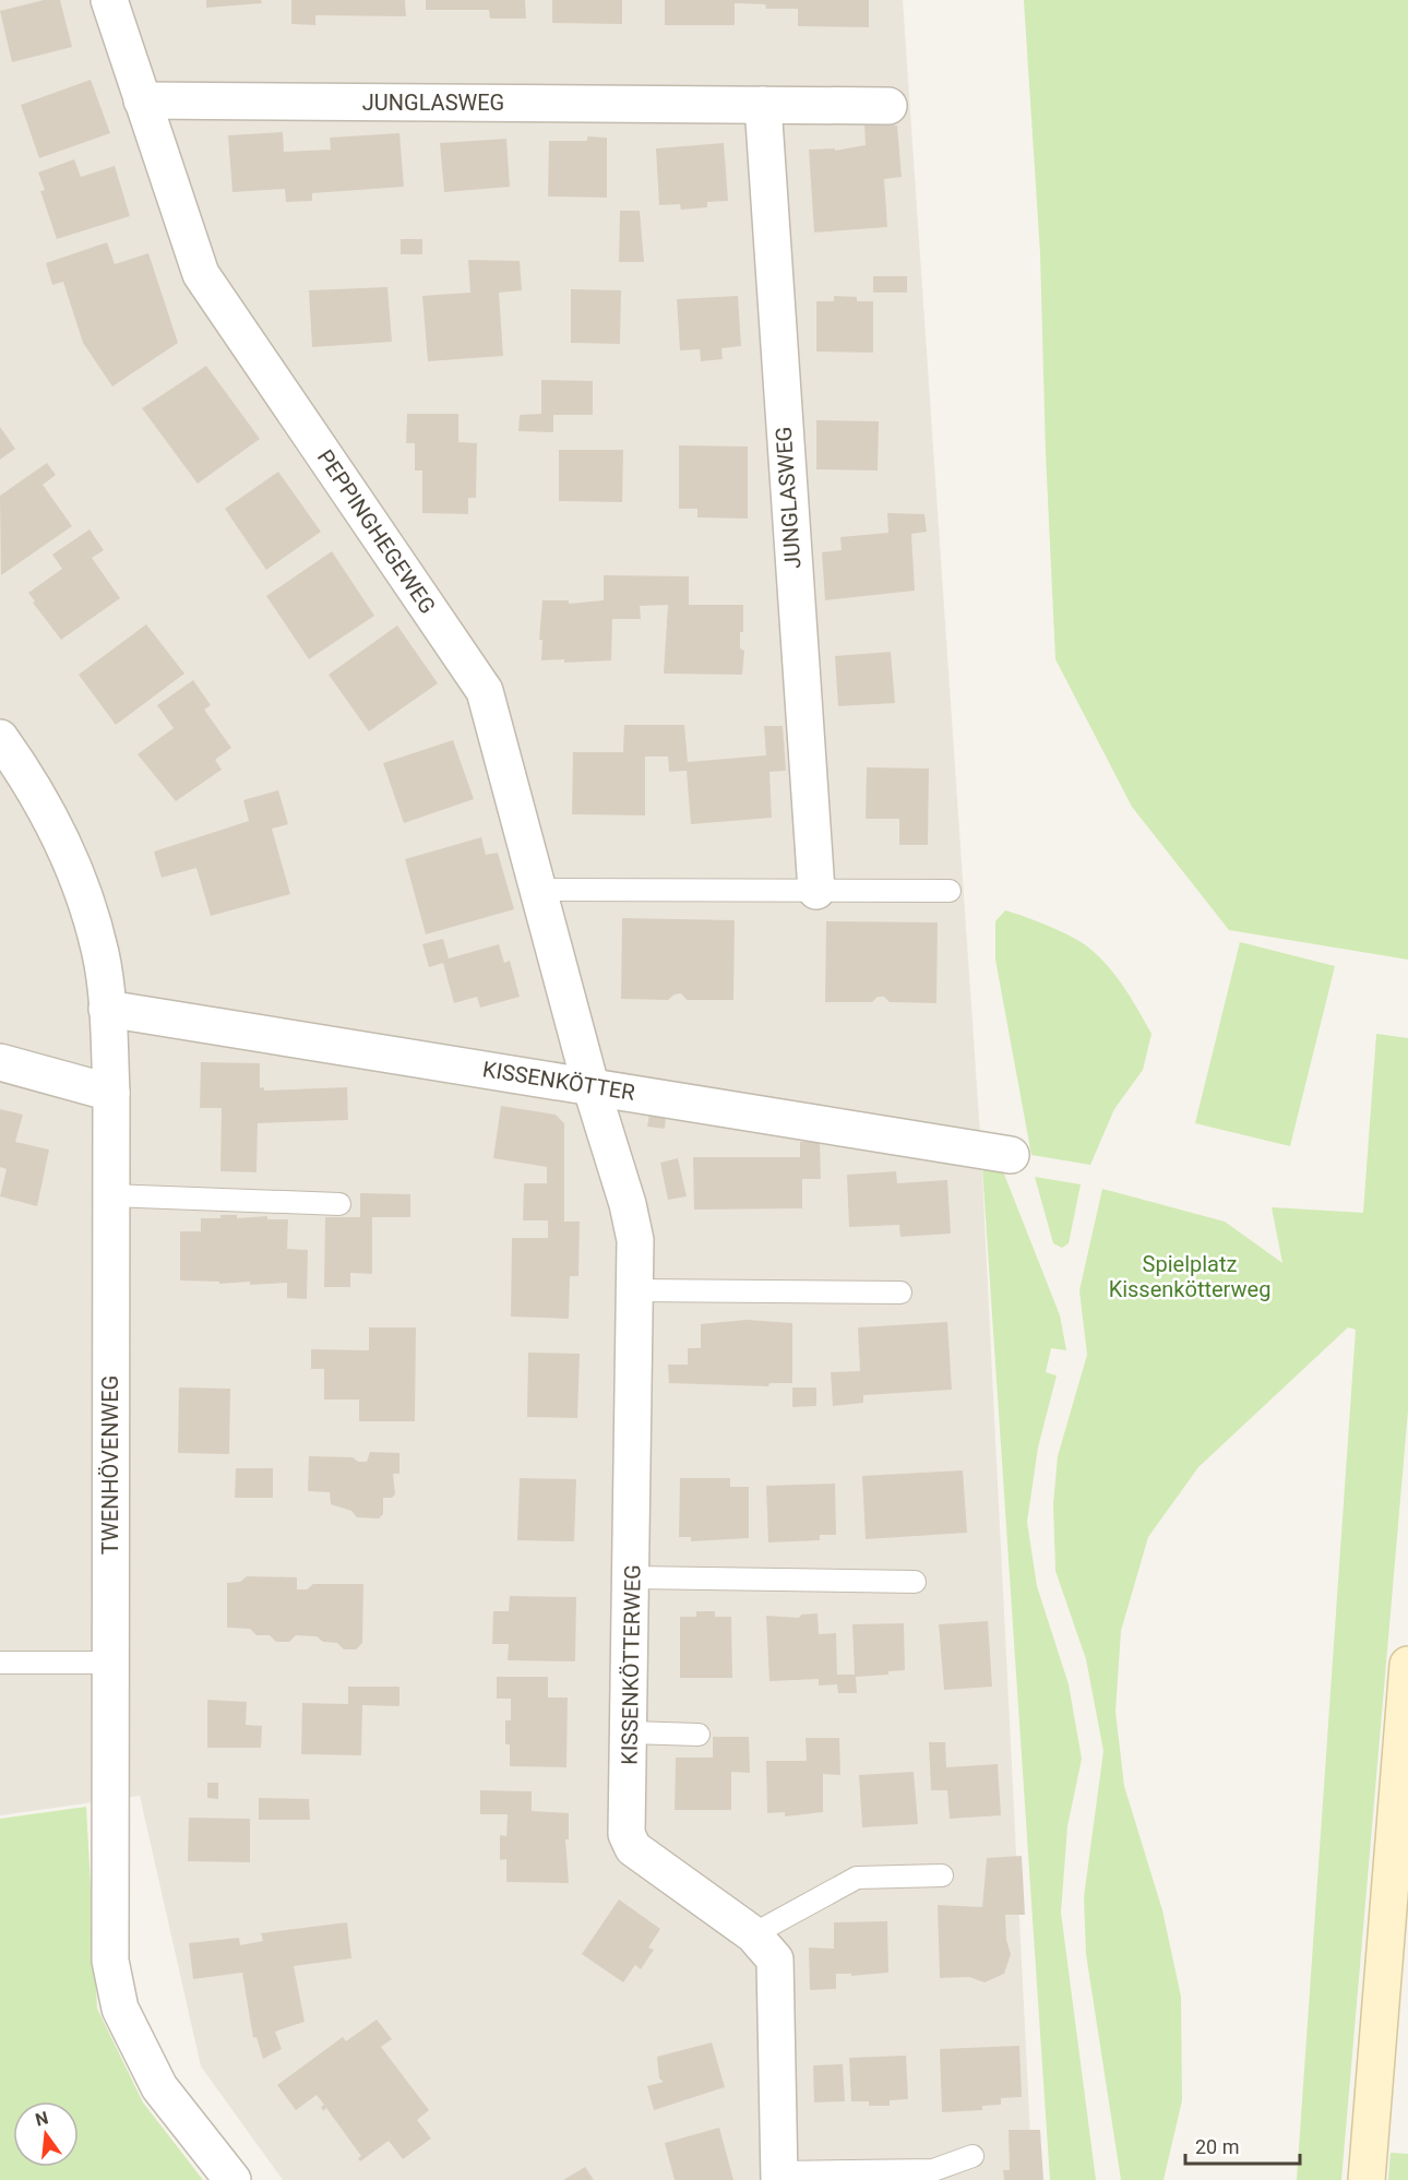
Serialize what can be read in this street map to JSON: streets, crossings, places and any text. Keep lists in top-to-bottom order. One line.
{"streets":{"street":["JUNGLASWEG","PEPPINGHEGEWEG","KISSENKÖTTER","TWENHÖVENWEG","KISSENKÖTTERWEG"]},"crossings":[["JUNGLASWEG","PEPPINGHEGEWEG"],["PEPPINGHEGEWEG","KISSENKÖTTER"],["PEPPINGHEGEWEG","KISSENKÖTTERWEG"],["KISSENKÖTTER","TWENHÖVENWEG"],["KISSENKÖTTER","KISSENKÖTTERWEG"]],"parks":["Spielplatz Kissenkötterweg"],"scale_bar":"20 m","north":"top"}
